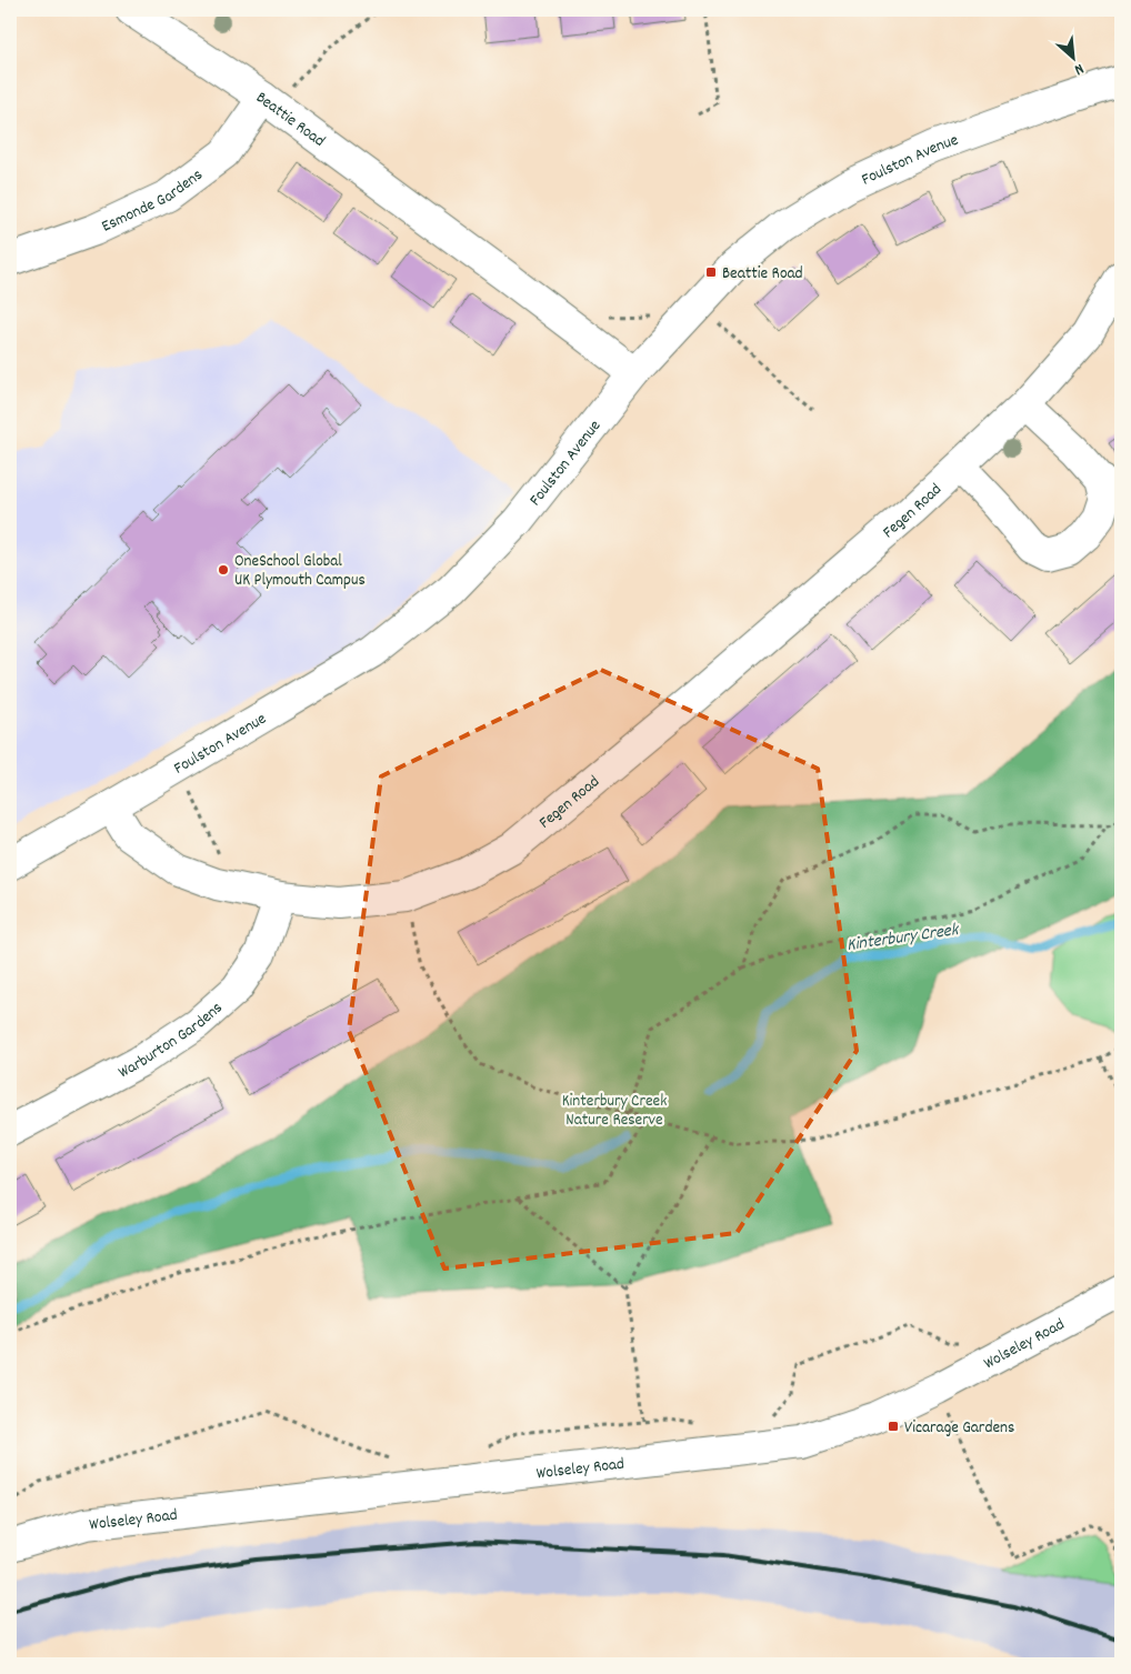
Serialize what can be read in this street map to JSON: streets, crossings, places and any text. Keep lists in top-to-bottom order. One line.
{"streets":{"street":["Beattie Road","Foulston Avenue","Esmonde Gardens","Fegen Road","Warburton Gardens","Wolseley Road"]},"crossings":[["Beattie Road","Foulston Avenue"],["Beattie Road","Esmonde Gardens"],["Foulston Avenue","Fegen Road"],["Fegen Road","Warburton Gardens"]],"water":["Kinterbury Creek"],"parks":["Kinterbury Creek Nature Reserve"],"places":{"transit":["Beattie Road","Vicarage Gardens"],"other":["OneSchool Global UK Plymouth Campus"]},"north":"bottom right"}
